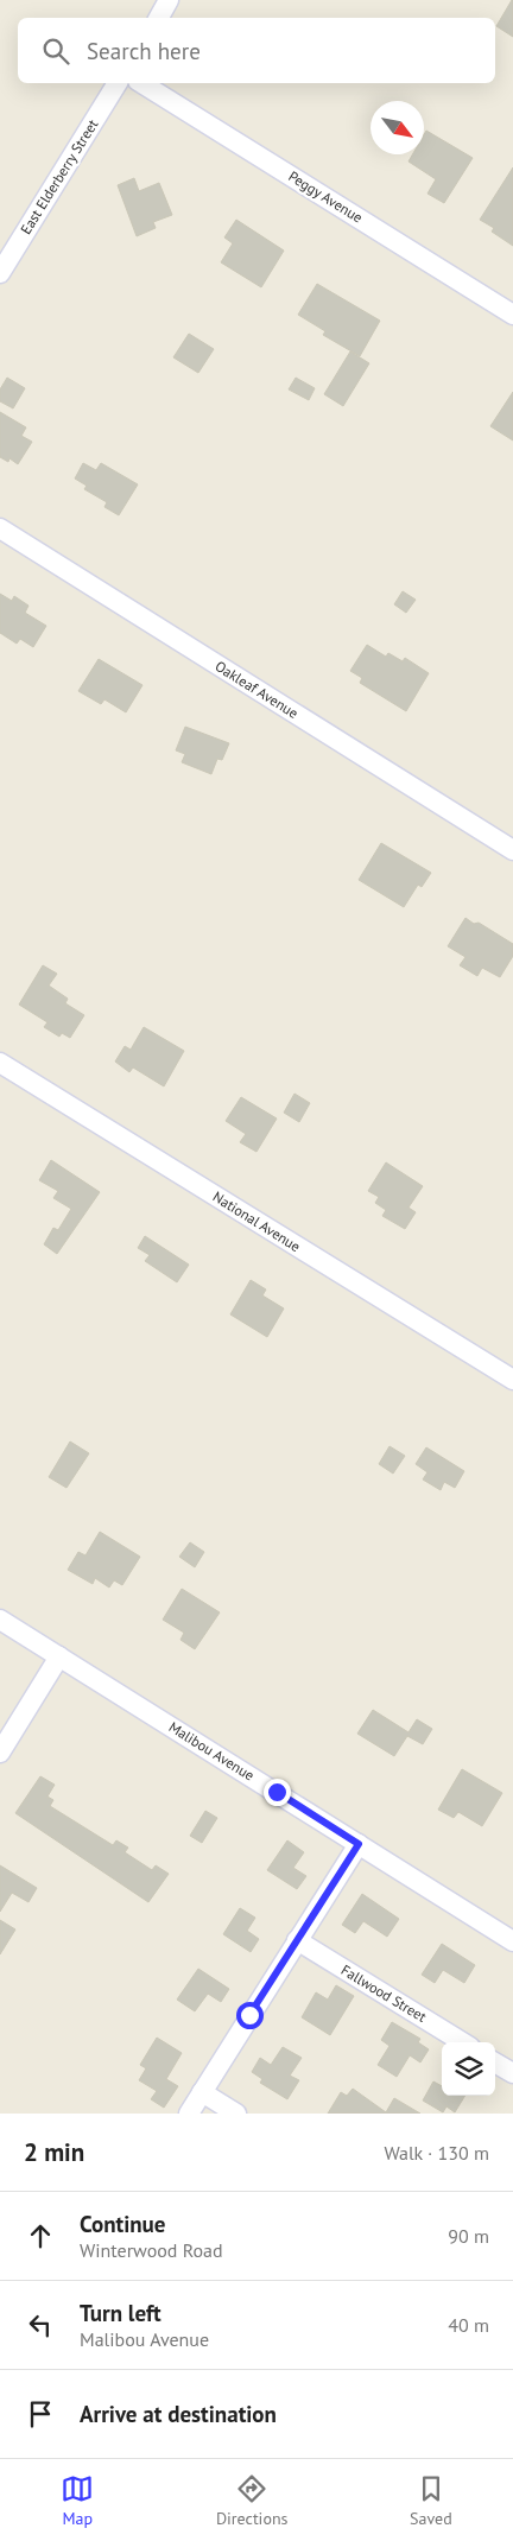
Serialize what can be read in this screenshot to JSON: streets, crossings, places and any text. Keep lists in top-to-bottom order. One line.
{"streets":{"street":["East Elderberry Street","Peggy Avenue","Oakleaf Avenue","National Avenue","Malibou Avenue","Fallwood Street"]},"north":"bottom right","page":{"search":"Search here","heading":["2 min","Walk · 130 m"],"list":[["Continue","Winterwood Road","90 m"],["Turn left","Malibou Avenue","40 m"],"Arrive at destination"],"nav":["Map","Directions","Saved"]}}
